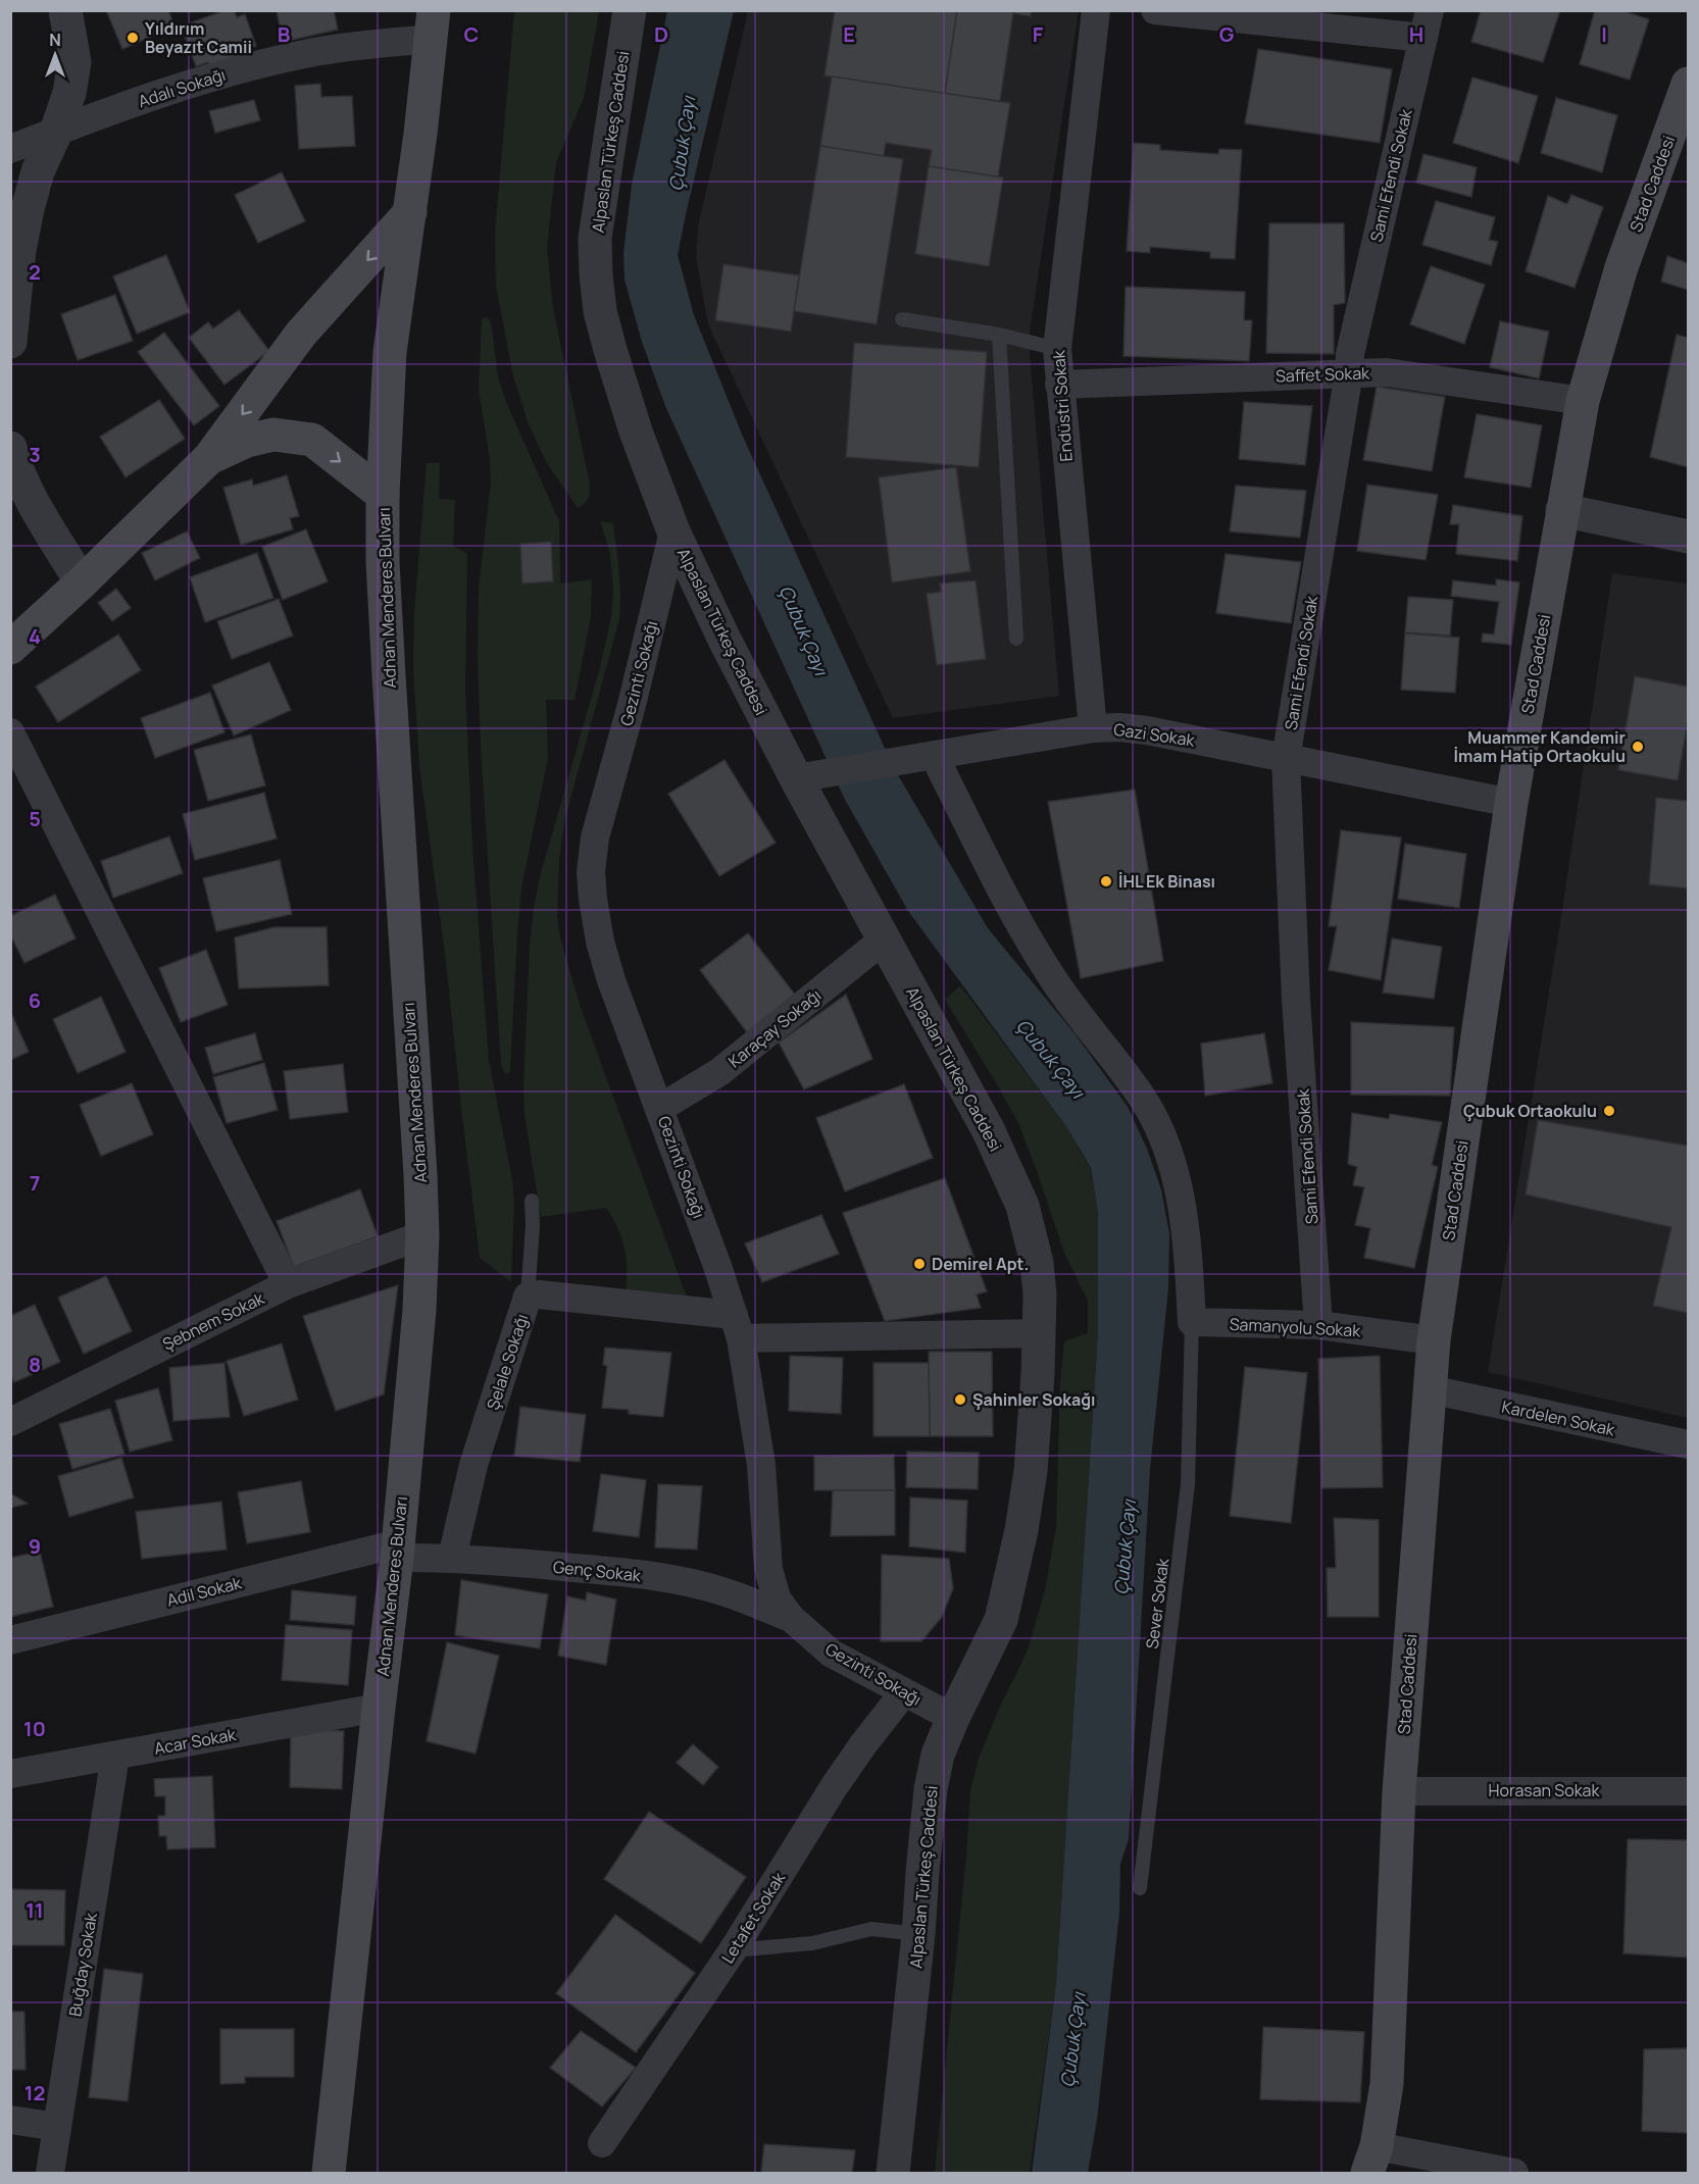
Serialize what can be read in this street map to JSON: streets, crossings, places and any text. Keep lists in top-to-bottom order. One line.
{"streets":{"main road":["Stad Caddesi","Adnan Menderes Bulvarı"],"street":["Adalı Sokağı","Alpaslan Türkeş Caddesi","Sami Efendi Sokak","Saffet Sokak","Endüstri Sokak","Gezinti Sokağı","Gazi Sokak","Karaçay Sokağı","Şebnem Sokak","Samanyolu Sokak","Şelale Sokağı","Kardelen Sokak","Genç Sokak","Adil Sokak","Acar Sokak","Horasan Sokak","Letafet Sokak","Buğday Sokak"],"lane":["Sever Sokak"]},"crossings":[["Adalı Sokağı","Adnan Menderes Bulvarı"],["Alpaslan Türkeş Caddesi","Gezinti Sokağı"],["Alpaslan Türkeş Caddesi","Gazi Sokak"],["Alpaslan Türkeş Caddesi","Karaçay Sokağı"],["Alpaslan Türkeş Caddesi","Şelale Sokağı"],["Sami Efendi Sokak","Saffet Sokak"],["Sami Efendi Sokak","Gazi Sokak"],["Sami Efendi Sokak","Samanyolu Sokak"],["Stad Caddesi","Saffet Sokak"],["Stad Caddesi","Gazi Sokak"],["Stad Caddesi","Samanyolu Sokak"],["Stad Caddesi","Kardelen Sokak"],["Stad Caddesi","Horasan Sokak"],["Saffet Sokak","Endüstri Sokak"],["Endüstri Sokak","Gazi Sokak"],["Adnan Menderes Bulvarı","Şebnem Sokak"],["Adnan Menderes Bulvarı","Genç Sokak"],["Adnan Menderes Bulvarı","Adil Sokak"],["Adnan Menderes Bulvarı","Acar Sokak"],["Gezinti Sokağı","Karaçay Sokağı"],["Gezinti Sokağı","Şelale Sokağı"],["Gezinti Sokağı","Genç Sokak"],["Gezinti Sokağı","Letafet Sokak"],["Samanyolu Sokak","Sever Sokak"],["Şelale Sokağı","Genç Sokak"],["Genç Sokak","Adil Sokak"],["Acar Sokak","Buğday Sokak"]],"water":["Çubuk Çayı"],"places":["Yıldırım Beyazıt Camii","Muammer Kandemir İmam Hatip Ortaokulu","İHL Ek Binası","Çubuk Ortaokulu","Demirel Apt.","Şahinler Sokağı"],"north":"top","grid":{"columns":["B","C","D","E","F","G","H","I"],"rows":["2","3","4","5","6","7","8","9","10","11","12"]}}
